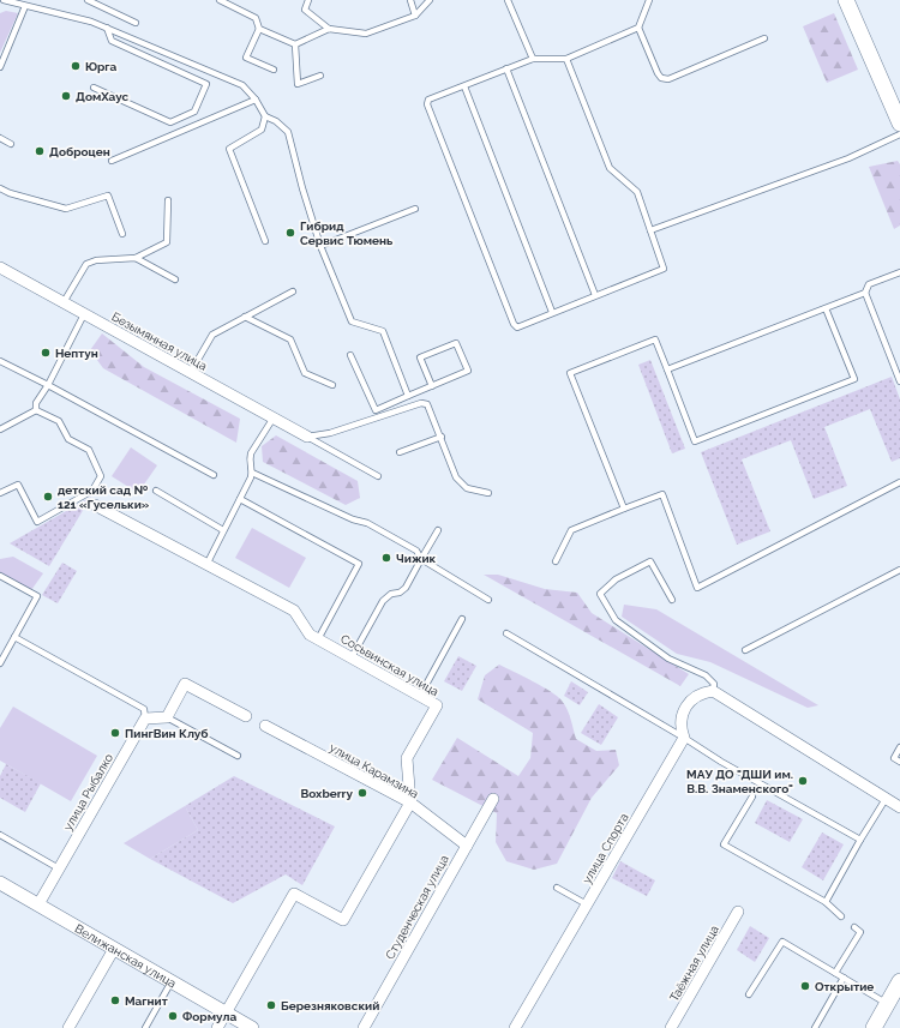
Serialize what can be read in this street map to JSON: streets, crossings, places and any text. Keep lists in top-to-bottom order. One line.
{"streets":{"street":["Безымянная улица","Сосьвинская улица","улица Карамзина","улица Рыбалко","улица Спорта","Студенческая улица","Велижанская улица","Таёжная улица"]},"crossings":[["Сосьвинская улица","улица Карамзина"],["улица Карамзина","Студенческая улица"],["улица Рыбалко","Велижанская улица"]],"places":["Юрга","ДомХаус","Доброцен","Гибрид Сервис Тюмень","Нептун","детский сад № 121 «Гусельки»","Чижик","ПингВин Клуб","МАУ ДО \"ДШИ им. В.В. Знаменского\"","Boxberry","Открытие","Магнит","Березняковский","Формула"]}
